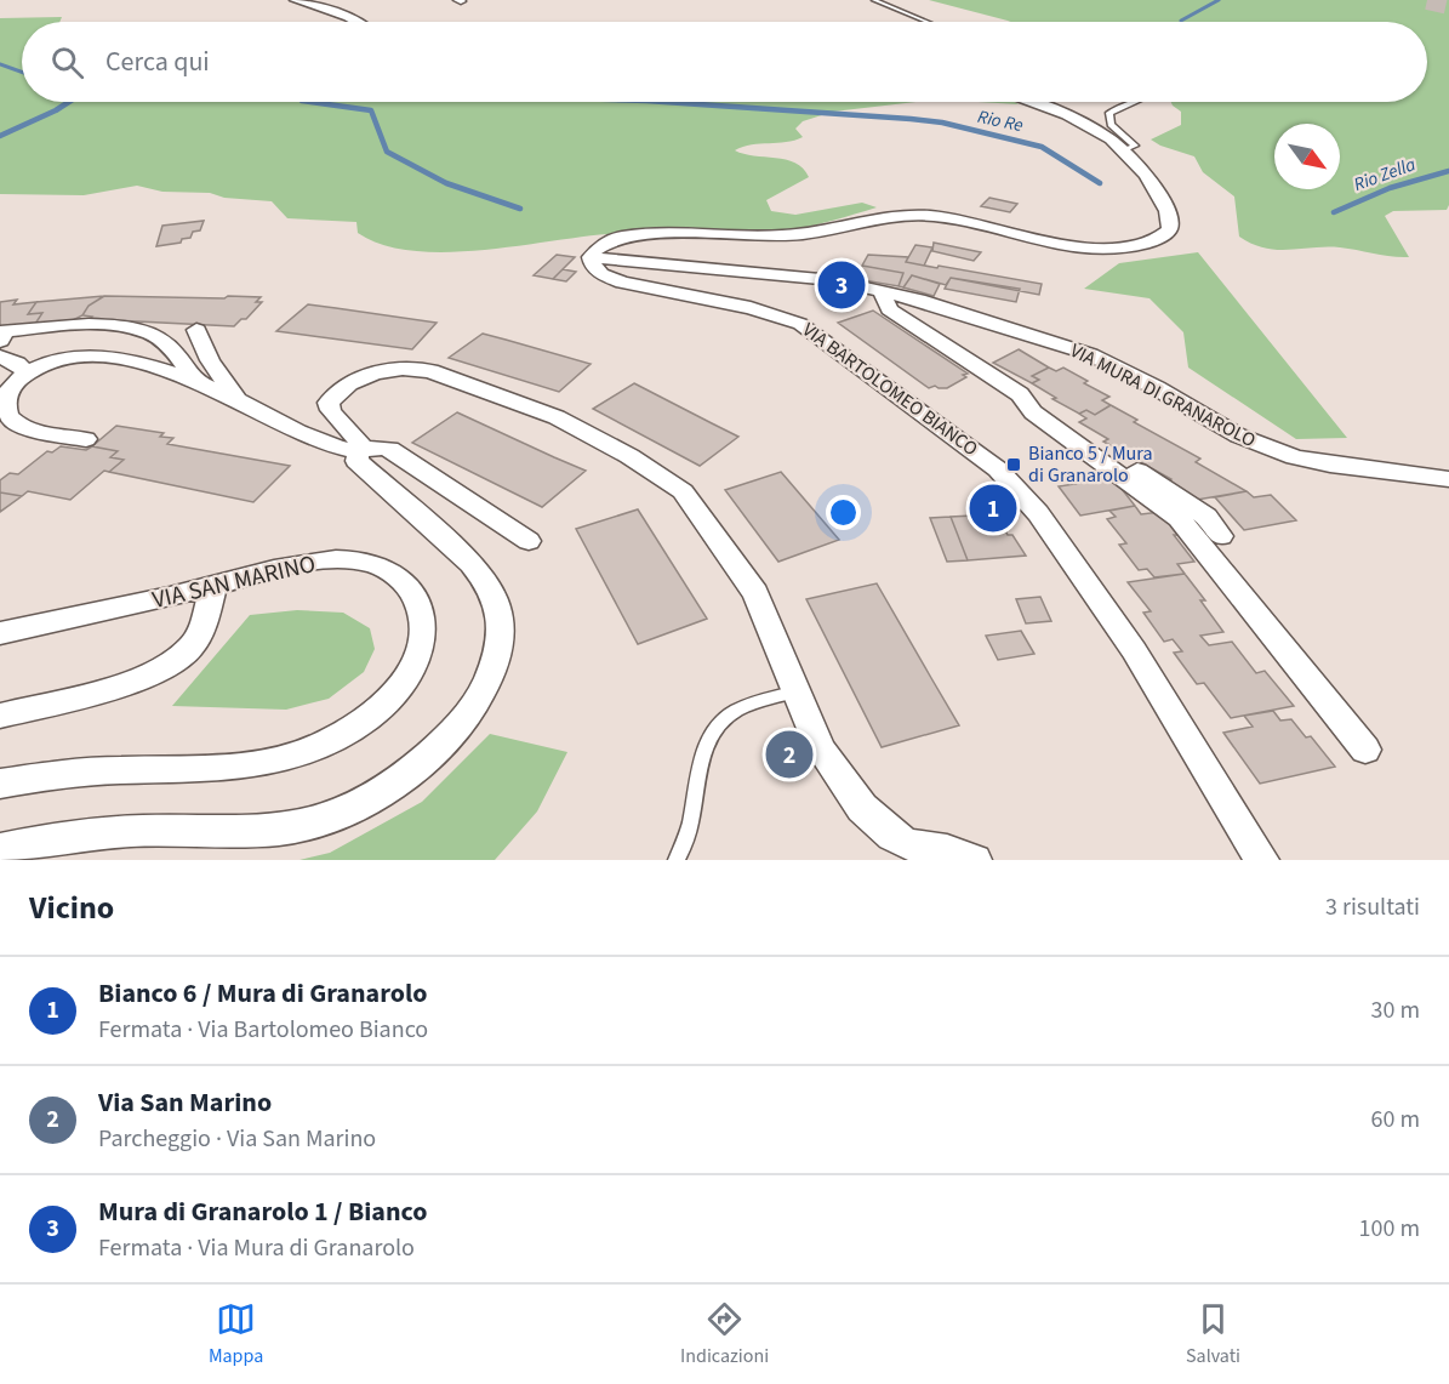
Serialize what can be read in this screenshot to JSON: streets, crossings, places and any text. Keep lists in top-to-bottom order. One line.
{"streets":{"street":["VIA BARTOLOMEO BIANCO","VIA MURA DI GRANAROLO","VIA SAN MARINO"]},"crossings":[["VIA BARTOLOMEO BIANCO","VIA MURA DI GRANAROLO"]],"water":["Rio Re","Rio Zella"],"places":{"transit":["Bianco 5 / Mura di Granarolo"]},"north":"bottom right","page":{"search":"Cerca qui","pins":["3","1","2"],"heading":["Vicino","3 risultati"],"list":[{"mark":"1","name":"Bianco 6 / Mura di Granarolo","note":"Fermata · Via Bartolomeo Bianco","value":"30 m"},{"mark":"2","name":"Via San Marino","note":"Parcheggio · Via San Marino","value":"60 m"},{"mark":"3","name":"Mura di Granarolo 1 / Bianco","note":"Fermata · Via Mura di Granarolo","value":"100 m"}],"nav":["Mappa","Indicazioni","Salvati"]}}
